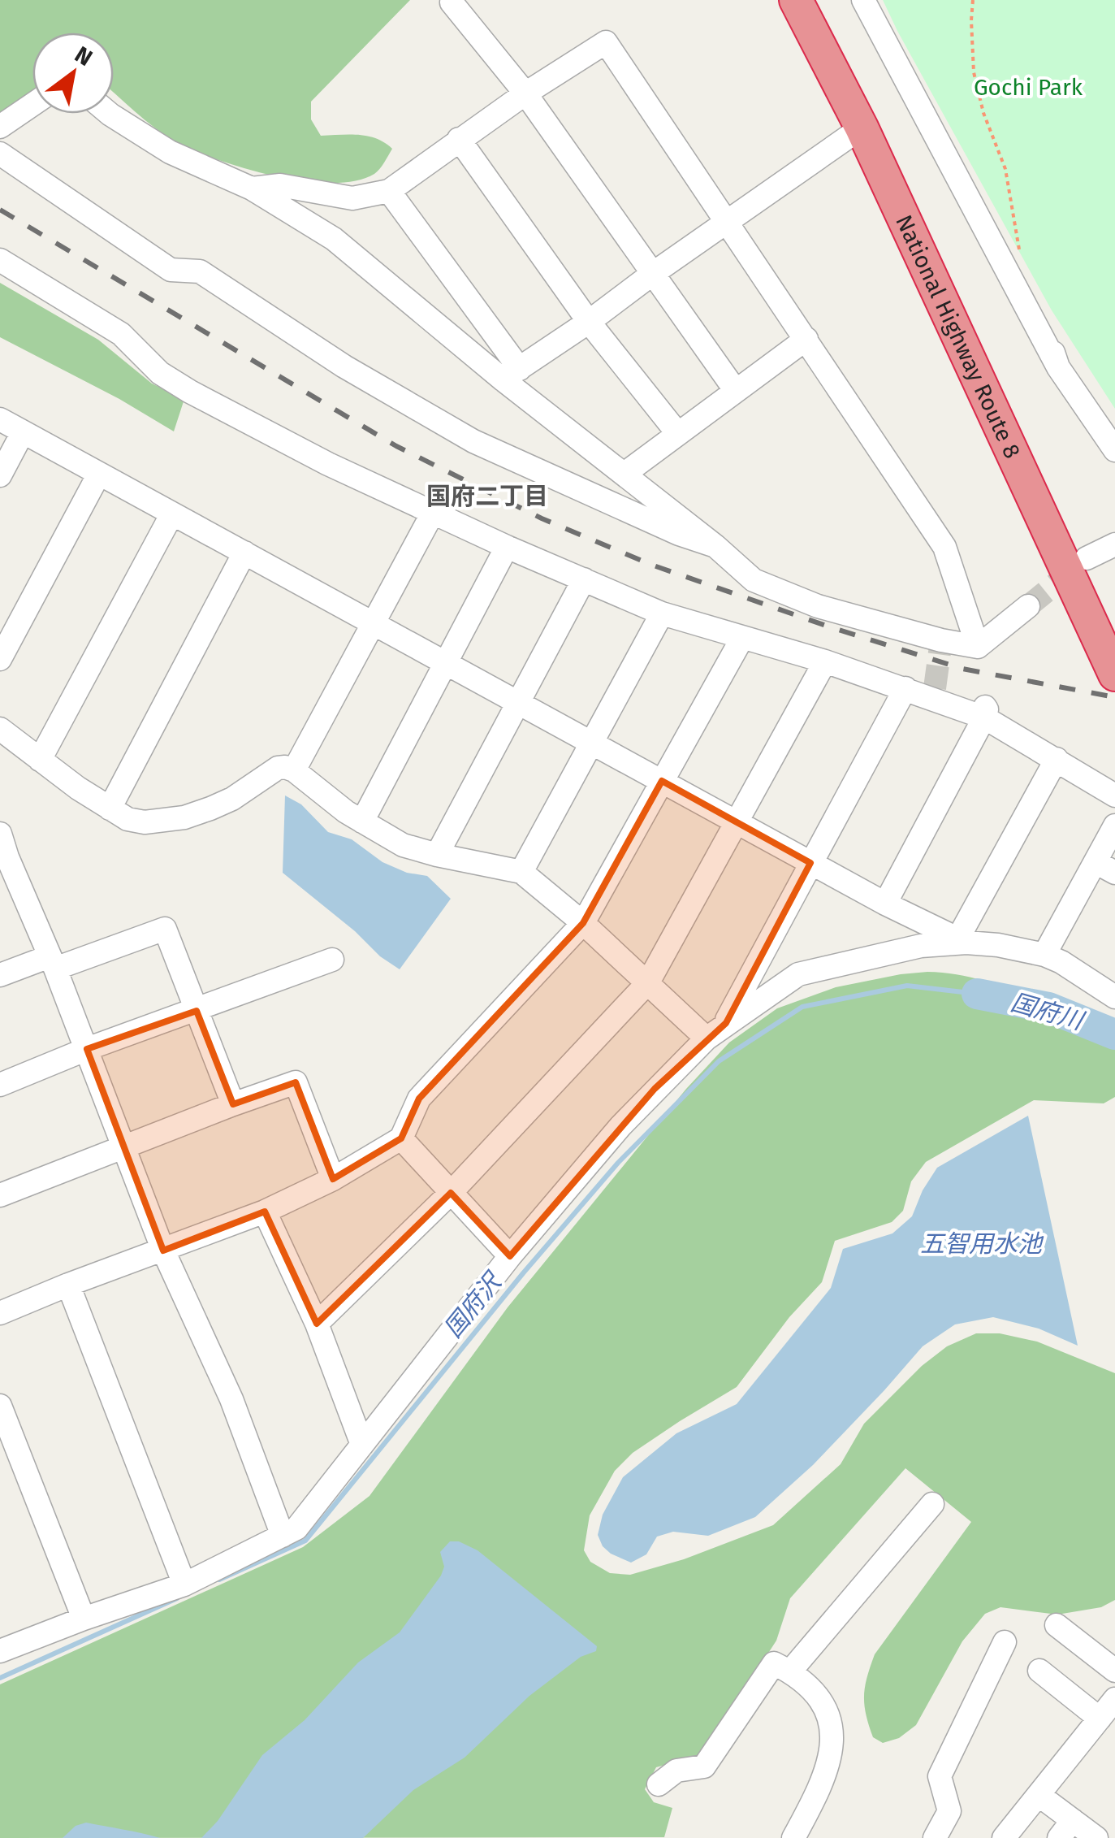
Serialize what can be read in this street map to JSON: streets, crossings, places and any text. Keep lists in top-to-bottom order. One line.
{"streets":{"highway":["National Highway Route 8"]},"districts":["国府二丁目"],"water":["国府川","五智用水池","国府沢"],"parks":["Gochi Park"],"north":"top right"}
